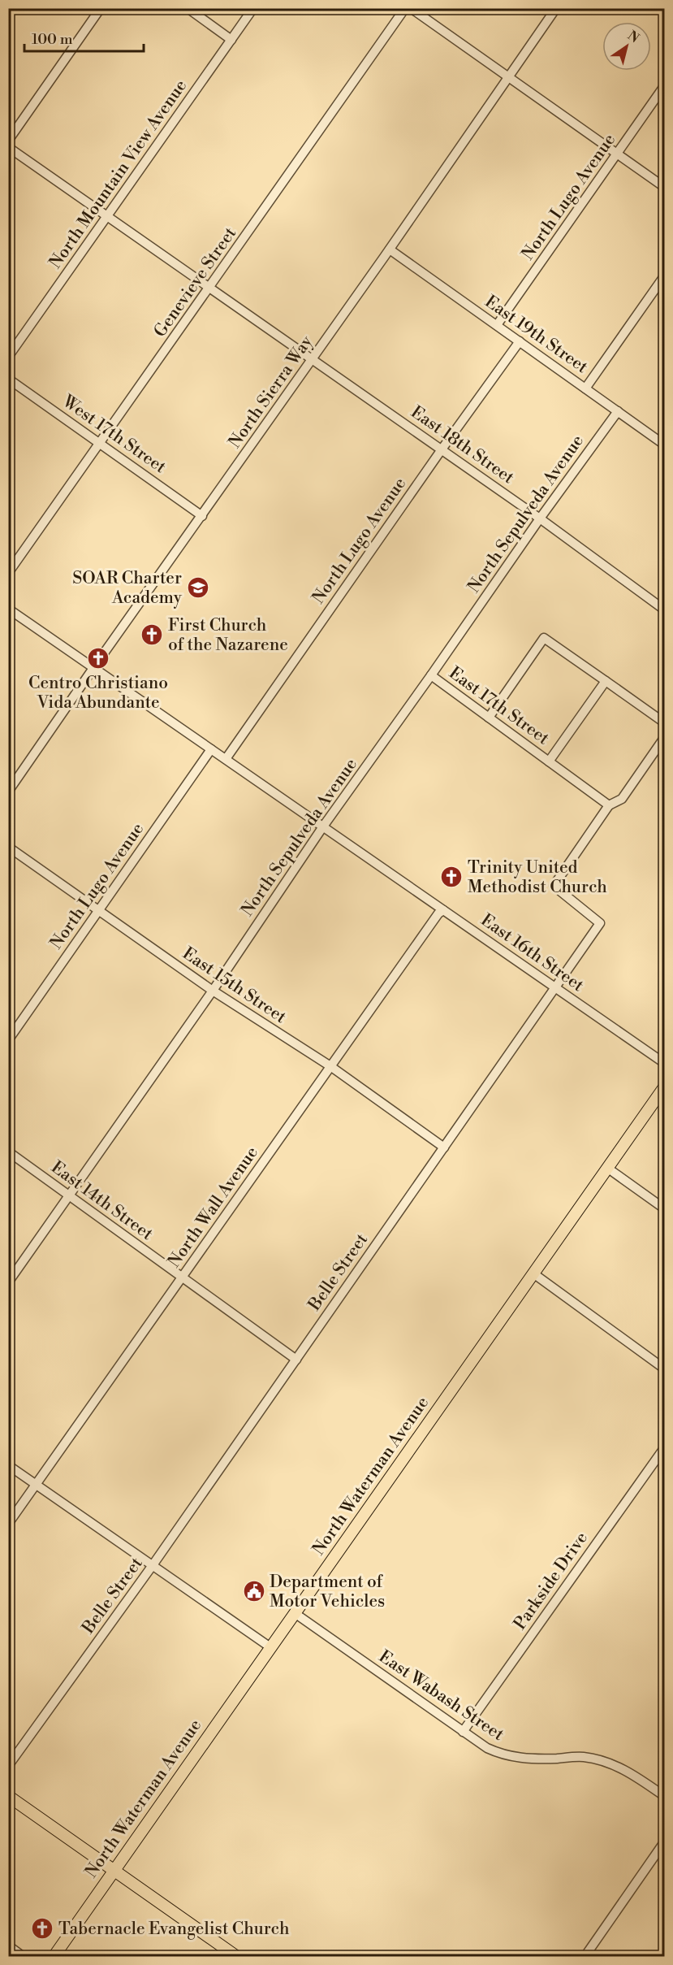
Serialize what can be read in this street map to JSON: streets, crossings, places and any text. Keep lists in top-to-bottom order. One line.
{"streets":{"main road":["North Waterman Avenue"],"street":["North Mountain View Avenue","North Lugo Avenue","Genevieve Street","East 19th Street","North Sierra Way","West 17th Street","East 18th Street","North Sepulveda Avenue","East 17th Street","East 16th Street","East 15th Street","East 14th Street","North Wall Avenue","Belle Street","Parkside Drive","East Wabash Street"]},"crossings":[["North Mountain View Avenue","East 18th Street"],["North Lugo Avenue","East 19th Street"],["North Lugo Avenue","East 18th Street"],["North Lugo Avenue","East 16th Street"],["North Lugo Avenue","East 15th Street"],["Genevieve Street","West 17th Street"],["Genevieve Street","East 18th Street"],["East 19th Street","North Sierra Way"],["East 19th Street","North Sepulveda Avenue"],["North Sierra Way","West 17th Street"],["North Sierra Way","East 18th Street"],["North Sierra Way","East 16th Street"],["East 18th Street","North Sepulveda Avenue"],["North Sepulveda Avenue","East 17th Street"],["North Sepulveda Avenue","East 16th Street"],["North Sepulveda Avenue","East 15th Street"],["North Sepulveda Avenue","East 14th Street"],["East 17th Street","Belle Street"],["East 16th Street","North Wall Avenue"],["East 16th Street","Belle Street"],["East 15th Street","North Wall Avenue"],["East 15th Street","Belle Street"],["East 14th Street","North Wall Avenue"],["East 14th Street","Belle Street"],["North Waterman Avenue","East Wabash Street"],["Parkside Drive","East Wabash Street"]],"places":{"school or university":["SOAR Charter Academy"],"church":["First Church of the Nazarene","Centro Christiano Vida Abundante","Trinity United Methodist Church","Tabernacle Evangelist Church"],"public building":["Department of Motor Vehicles"]},"scale_bar":"100 m","north":"top right"}
